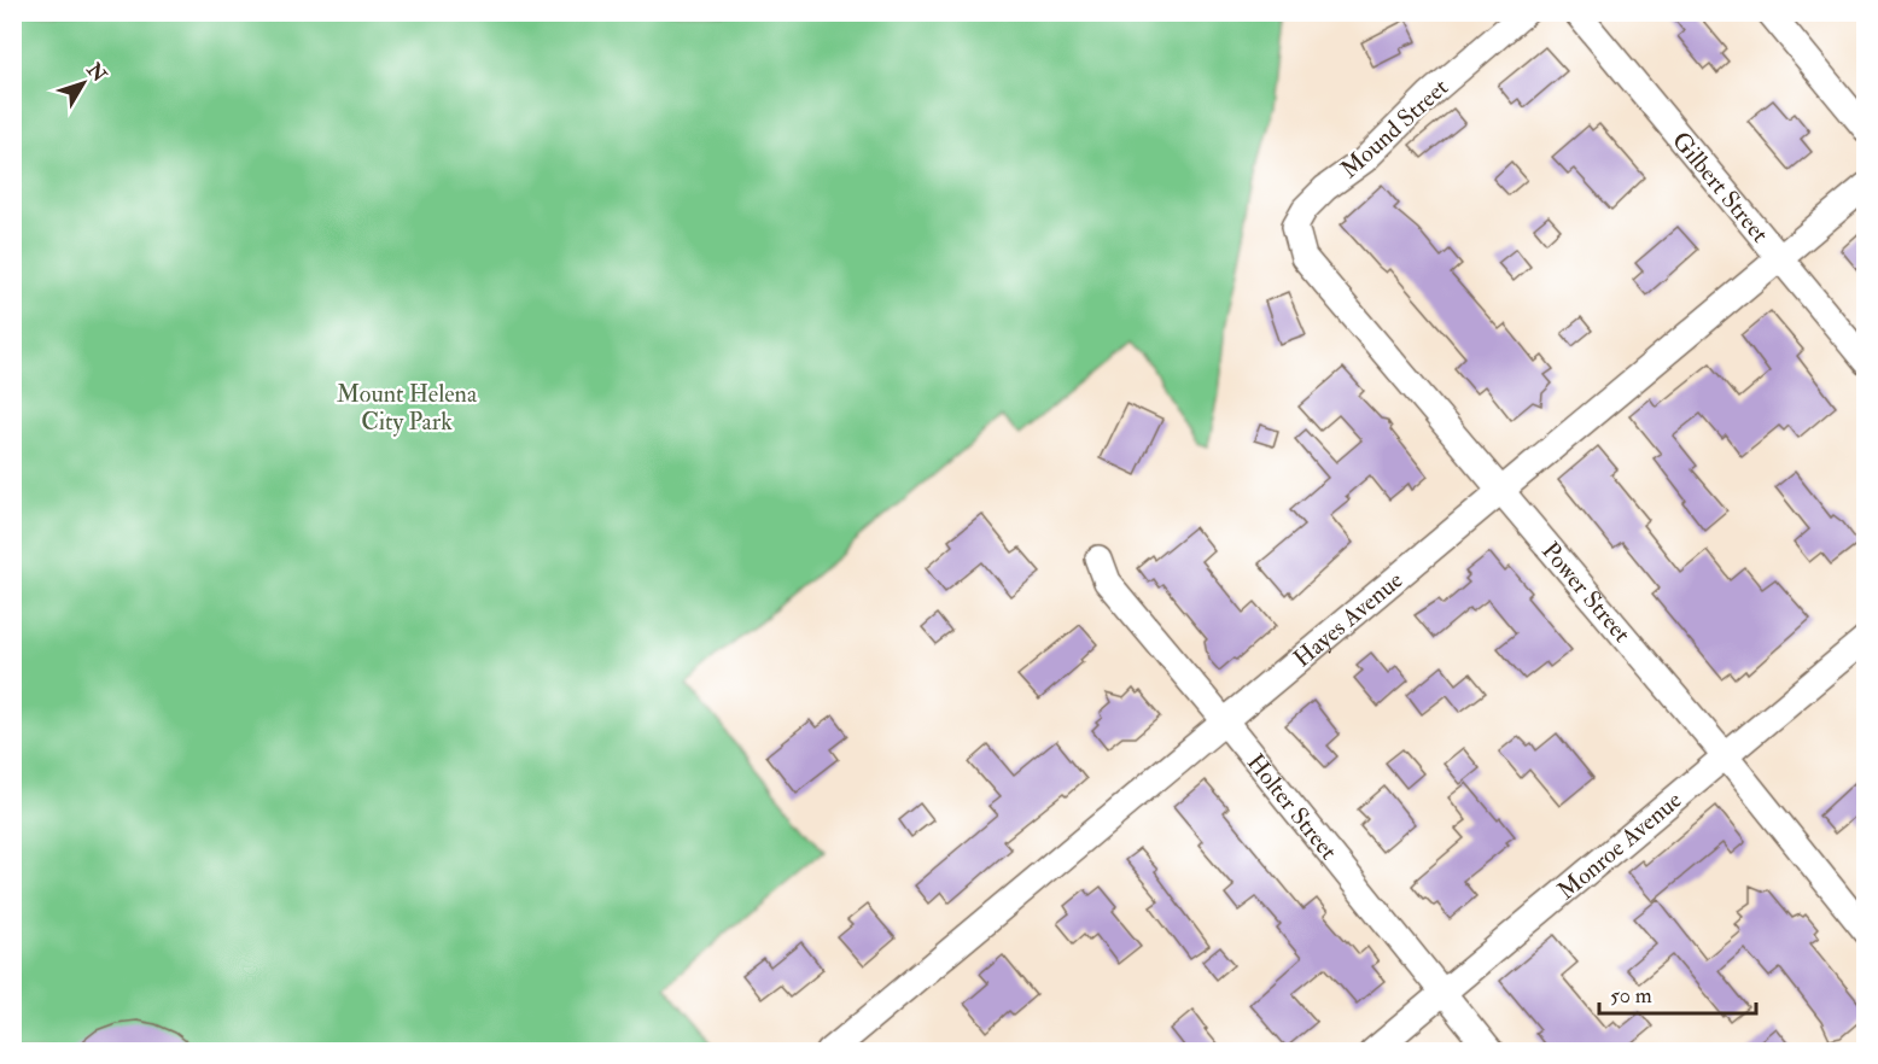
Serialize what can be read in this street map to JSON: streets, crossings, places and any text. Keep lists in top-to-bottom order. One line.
{"streets":{"street":["Mound Street","Gilbert Street","Power Street","Hayes Avenue","Holter Street","Monroe Avenue"]},"crossings":[["Mound Street","Power Street"],["Gilbert Street","Hayes Avenue"],["Power Street","Hayes Avenue"],["Power Street","Monroe Avenue"],["Hayes Avenue","Holter Street"],["Holter Street","Monroe Avenue"]],"parks":["Mount Helena City Park"],"scale_bar":"50 m","north":"top right"}
